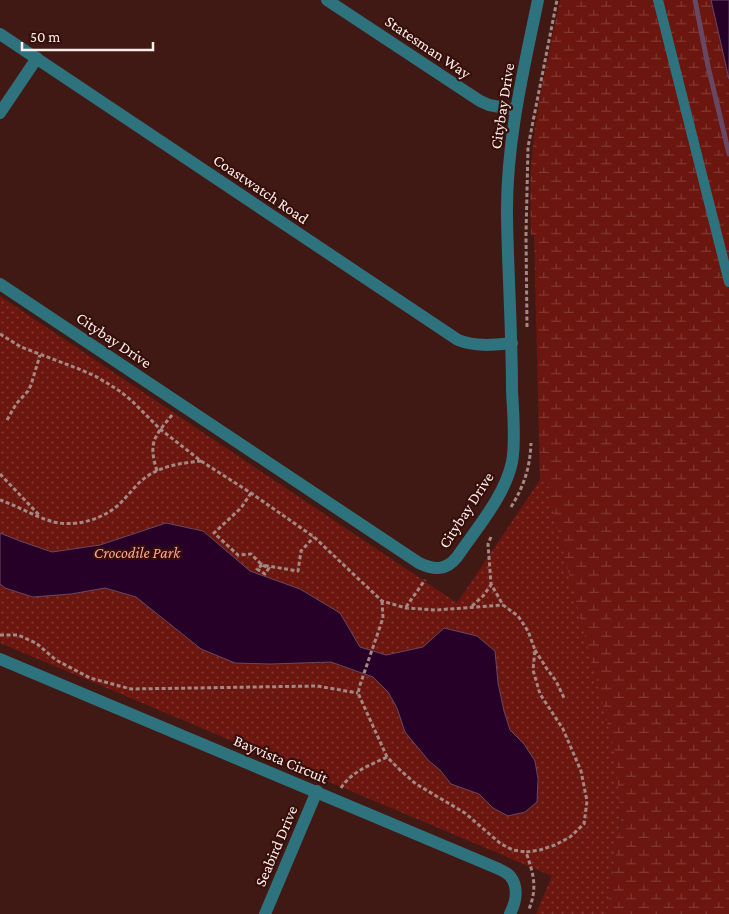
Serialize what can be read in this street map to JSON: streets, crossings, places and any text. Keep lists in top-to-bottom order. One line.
{"streets":{"street":["Statesman Way","Citybay Drive","Coastwatch Road","Bayvista Circuit","Seabird Drive"]},"crossings":[["Statesman Way","Citybay Drive"],["Citybay Drive","Coastwatch Road"],["Bayvista Circuit","Seabird Drive"]],"parks":["Crocodile Park"],"scale_bar":"50 m"}
